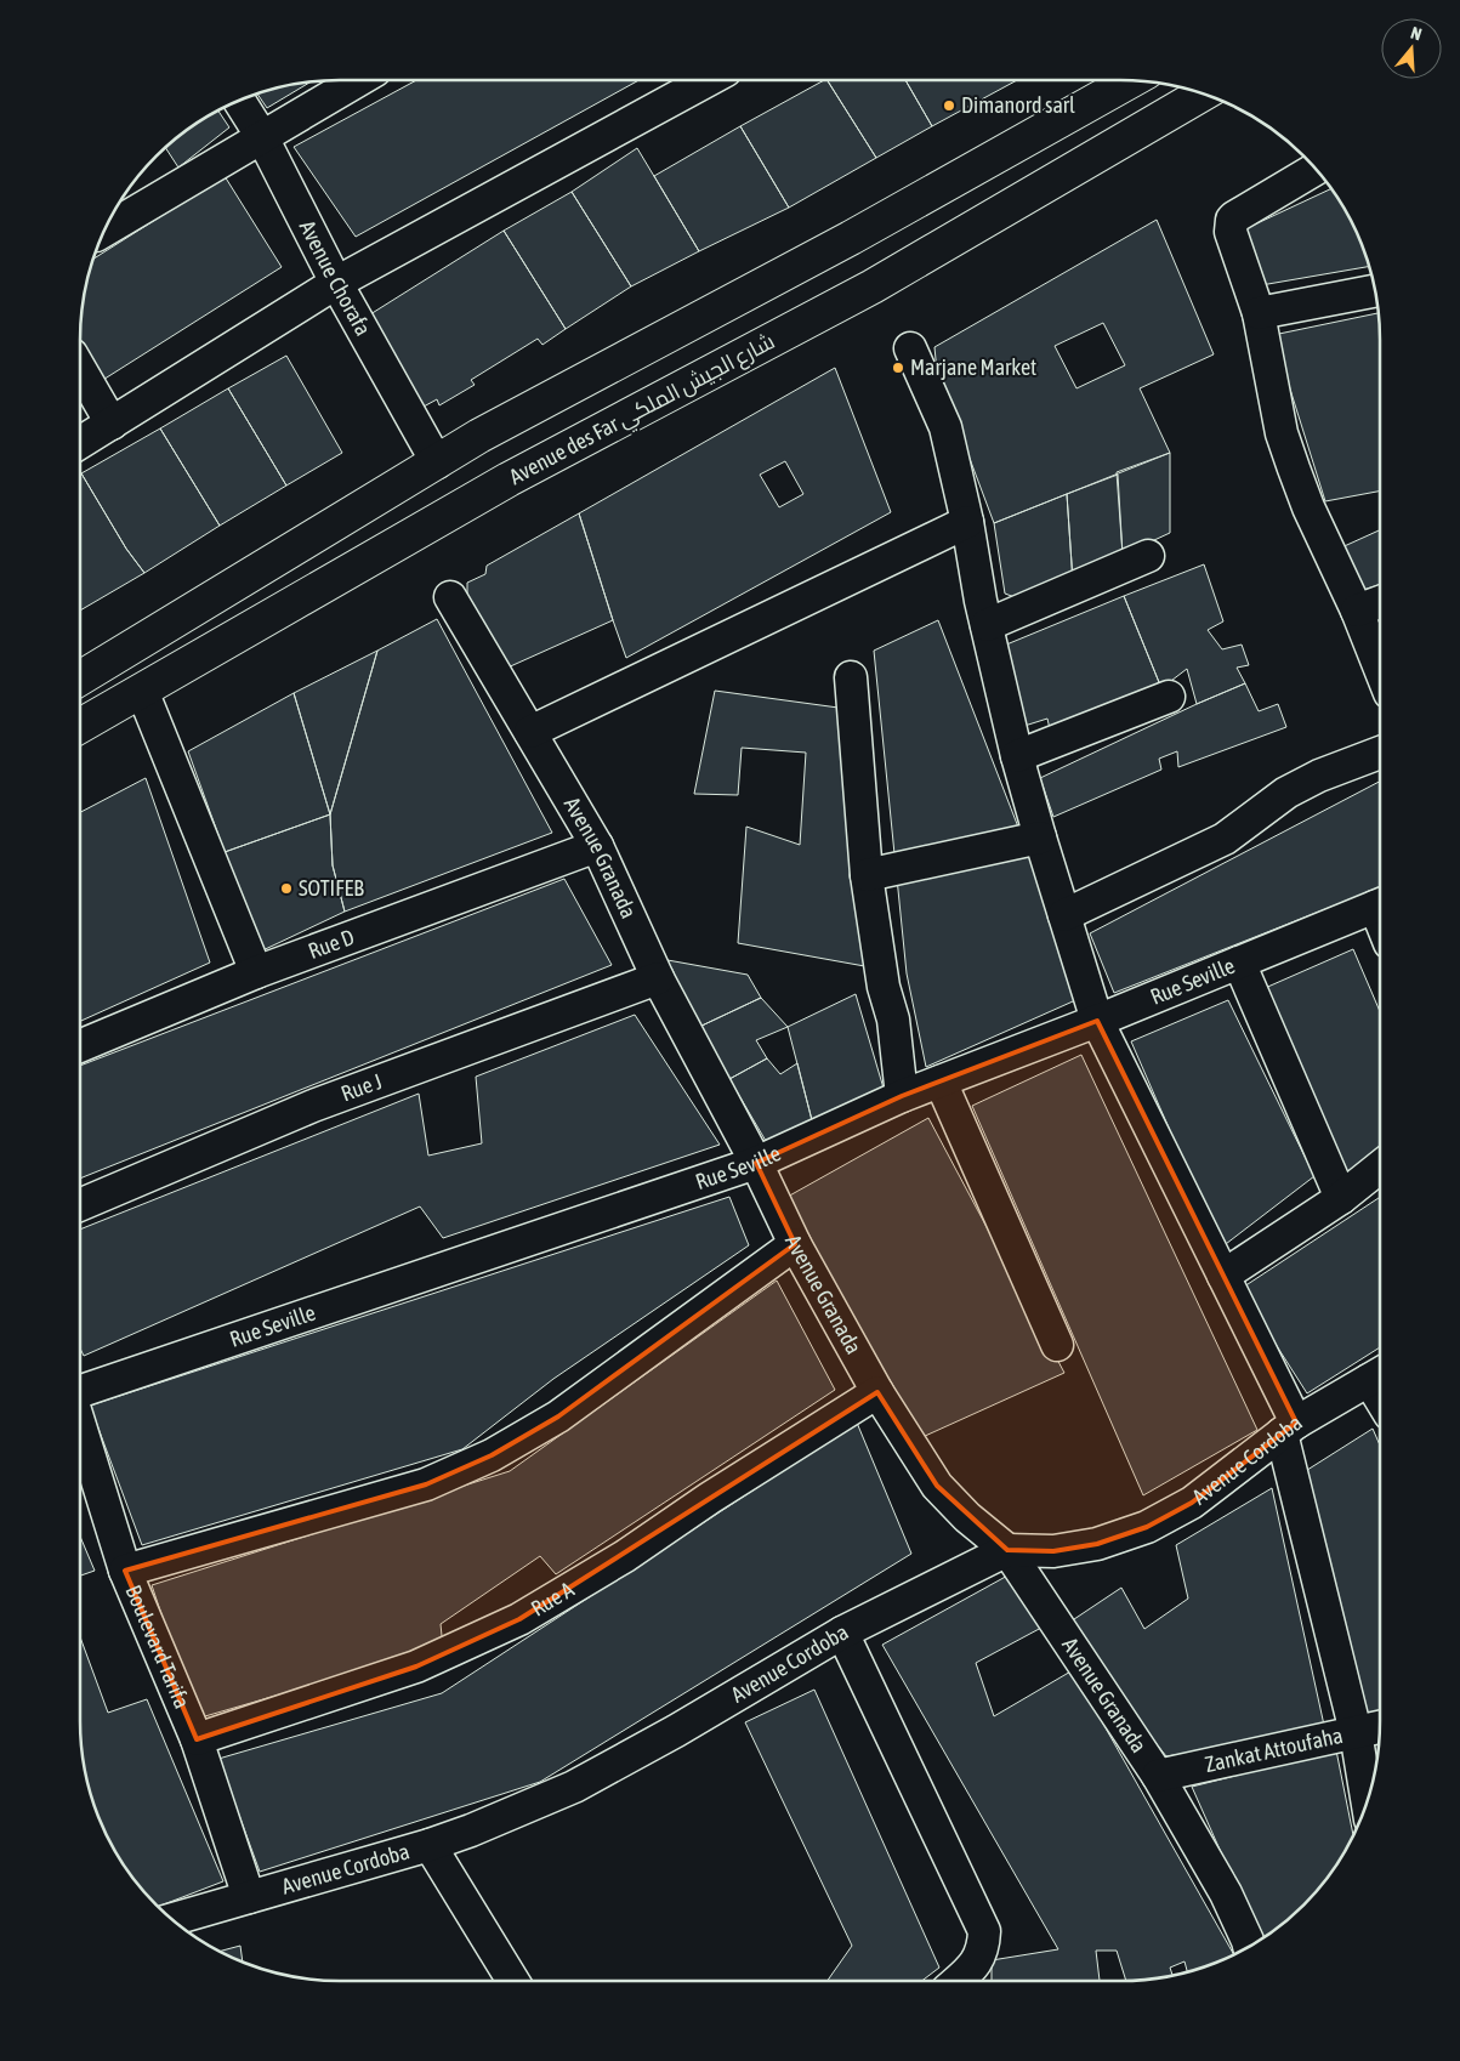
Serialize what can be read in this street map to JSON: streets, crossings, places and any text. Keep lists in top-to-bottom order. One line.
{"streets":{"main road":["Avenue des Far شارع الجيش الملكي"],"street":["Avenue Chorafa","Avenue Granada","Rue D","Rue Seville","Rue J","Avenue Cordoba","Rue A","Boulevard Tarifa","Zankat Attoufaha"]},"crossings":[["Avenue Granada","Rue D"],["Avenue Granada","Rue Seville"],["Avenue Granada","Rue J"],["Avenue Granada","Avenue Cordoba"],["Avenue Granada","Rue A"],["Avenue Granada","Zankat Attoufaha"],["Avenue Cordoba","Boulevard Tarifa"],["Rue A","Boulevard Tarifa"]],"places":["Dimanord sarl","Marjane Market","SOTIFEB"],"north":"top"}
